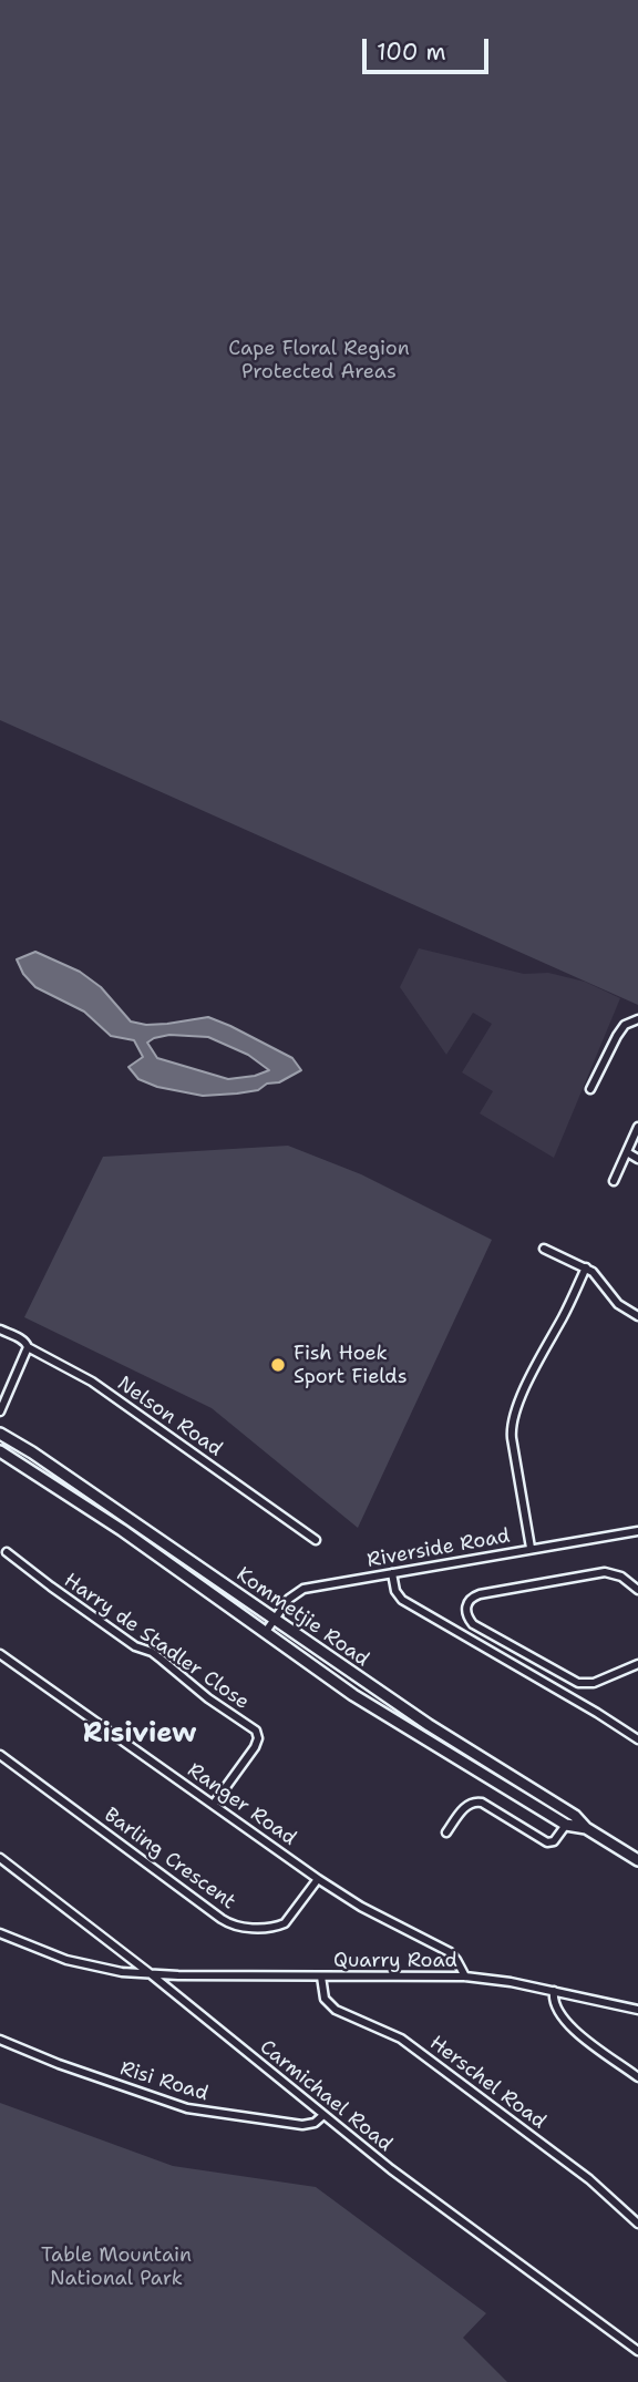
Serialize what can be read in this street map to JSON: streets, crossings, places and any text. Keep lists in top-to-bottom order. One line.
{"streets":{"main road":["Kommetjie Road"],"street":["Nelson Road","Riverside Road","Harry de Stadler Close","Ranger Road","Barling Crescent","Quarry Road","Risi Road","Herschel Road","Carmichael Road"]},"crossings":[["Riverside Road","Kommetjie Road"],["Harry de Stadler Close","Ranger Road"],["Ranger Road","Barling Crescent"],["Ranger Road","Quarry Road"],["Quarry Road","Herschel Road"],["Quarry Road","Carmichael Road"],["Risi Road","Carmichael Road"]],"districts":["Risiview"],"parks":["Cape Floral Region Protected Areas","Table Mountain National Park"],"places":["Fish Hoek Sport Fields"],"scale_bar":"100 m"}
